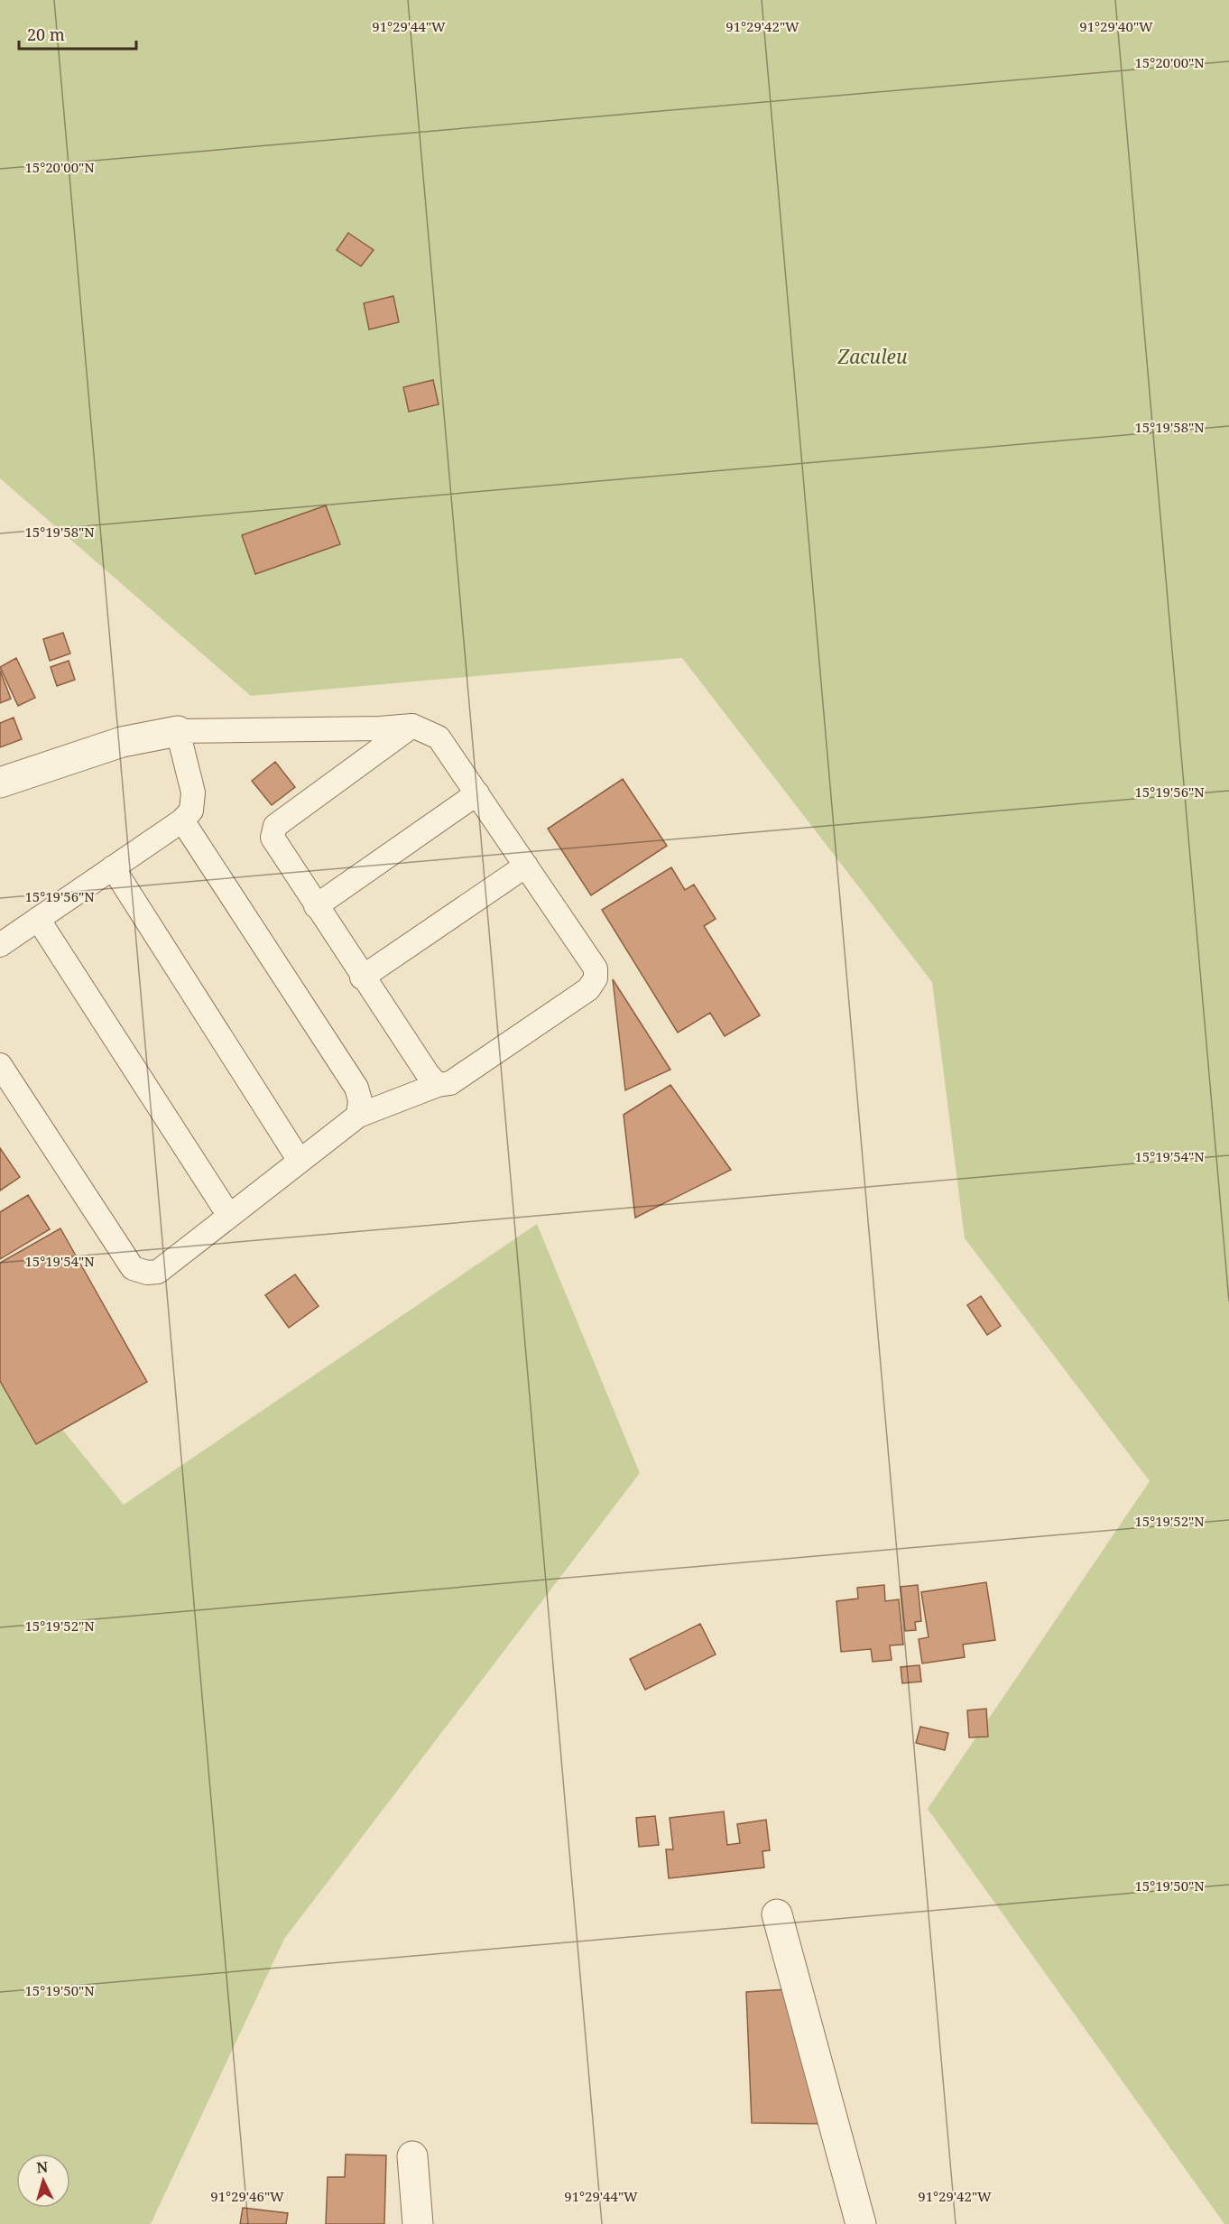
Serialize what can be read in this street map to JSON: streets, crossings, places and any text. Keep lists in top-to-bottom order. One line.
{"parks":["Zaculeu"],"scale_bar":"20 m","north":"top","coordinates":["91°29'44\"W","91°29'42\"W","91°29'40\"W","15°20'00\"N","15°19'58\"N","15°19'56\"N","15°19'54\"N","15°19'52\"N","15°19'50\"N","91°29'46\"W"]}
